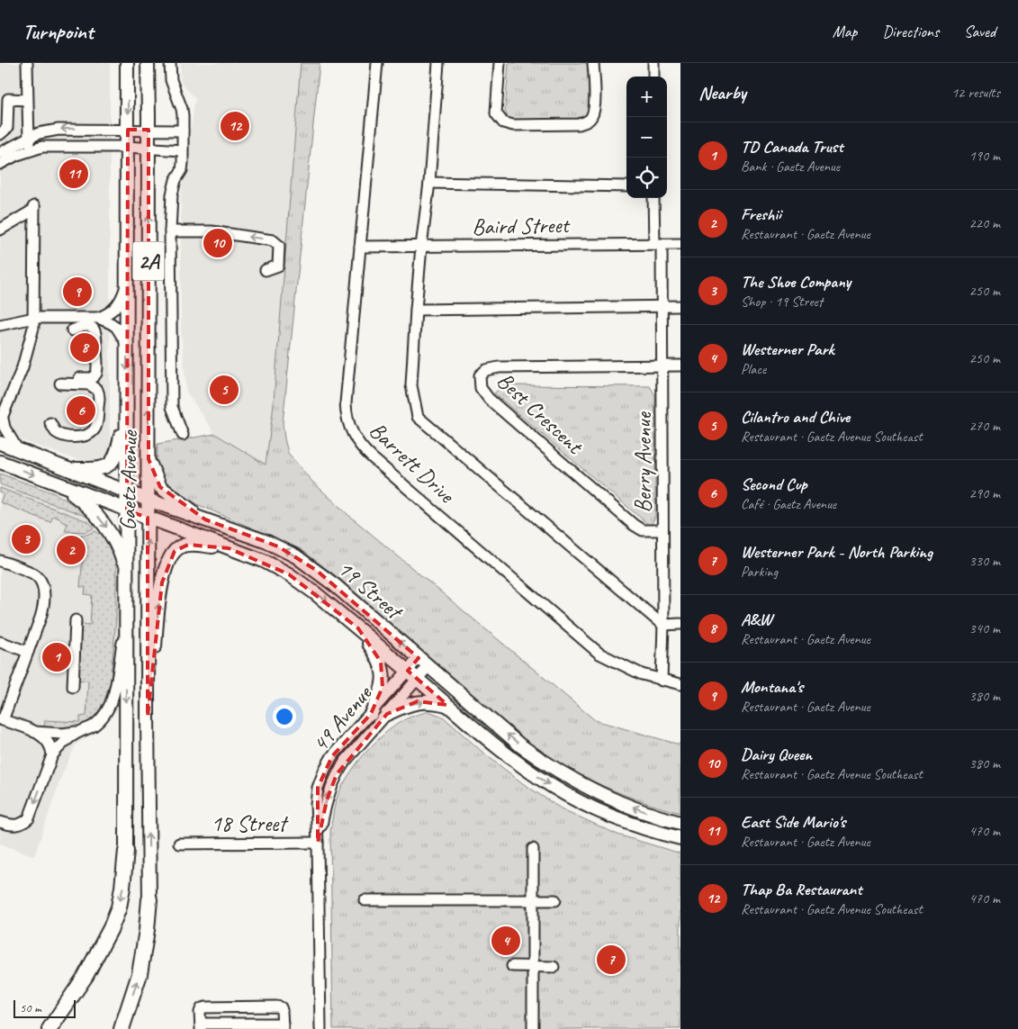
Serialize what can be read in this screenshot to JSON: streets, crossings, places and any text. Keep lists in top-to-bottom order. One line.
{"streets":{"main road":["2A","Gaetz Avenue","19 Street"],"street":["Baird Street","Best Crescent","Barrett Drive","Berry Avenue","49 Avenue","18 Street"]},"crossings":[["Baird Street","Barrett Drive"],["Baird Street","Berry Avenue"],["Best Crescent","Berry Avenue"],["Barrett Drive","Berry Avenue"],["Gaetz Avenue","19 Street"],["19 Street","49 Avenue"],["49 Avenue","18 Street"]],"scale_bar":"50 m","page":{"header":"Turnpoint","nav":["Map","Directions","Saved"],"heading":["Nearby","12 results"],"map_buttons":["+","−"],"pins":["12","11","10","9","8","5","6","3","2","1","4","7"],"list":[{"mark":"1","name":"TD Canada Trust","note":"Bank · Gaetz Avenue","value":"190 m"},{"mark":"2","name":"Freshii","note":"Restaurant · Gaetz Avenue","value":"220 m"},{"mark":"3","name":"The Shoe Company","note":"Shop · 19 Street","value":"250 m"},{"mark":"4","name":"Westerner Park","note":"Place","value":"250 m"},{"mark":"5","name":"Cilantro and Chive","note":"Restaurant · Gaetz Avenue Southeast","value":"270 m"},{"mark":"6","name":"Second Cup","note":"Café · Gaetz Avenue","value":"290 m"},{"mark":"7","name":"Westerner Park - North Parking","note":"Parking","value":"330 m"},{"mark":"8","name":"A&W","note":"Restaurant · Gaetz Avenue","value":"340 m"},{"mark":"9","name":"Montana's","note":"Restaurant · Gaetz Avenue","value":"380 m"},{"mark":"10","name":"Dairy Queen","note":"Restaurant · Gaetz Avenue Southeast","value":"380 m"},{"mark":"11","name":"East Side Mario's","note":"Restaurant · Gaetz Avenue","value":"470 m"},{"mark":"12","name":"Thap Ba Restaurant","note":"Restaurant · Gaetz Avenue Southeast","value":"470 m"}],"scale":"50 m"}}
